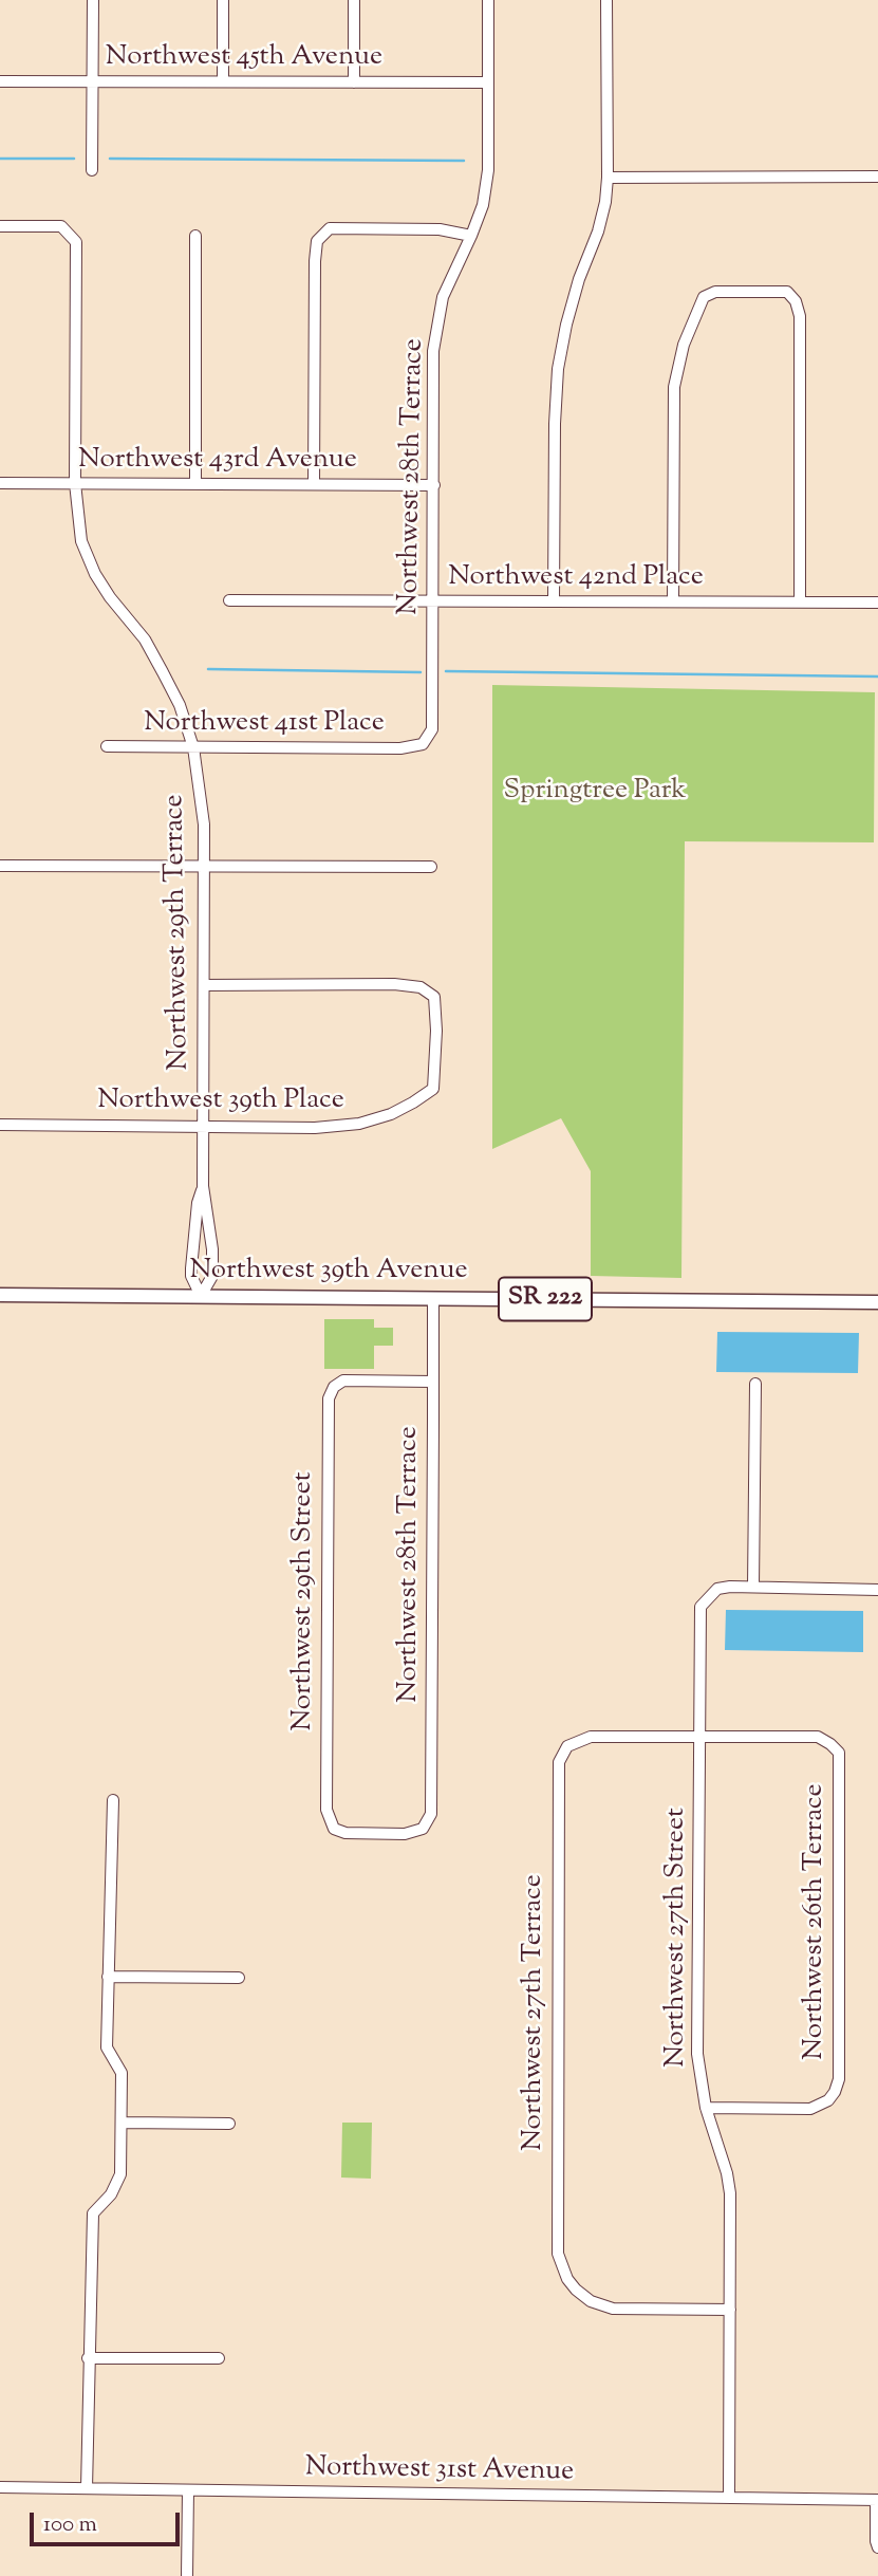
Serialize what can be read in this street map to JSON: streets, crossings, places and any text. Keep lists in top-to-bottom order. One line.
{"streets":{"main road":["Northwest 39th Avenue","SR 222"],"street":["Northwest 45th Avenue","Northwest 43rd Avenue","Northwest 28th Terrace","Northwest 42nd Place","Northwest 41st Place","Northwest 29th Terrace","Northwest 39th Place","Northwest 29th Street","Northwest 26th Terrace","Northwest 27th Street","Northwest 27th Terrace","Northwest 31st Avenue"]},"crossings":[["Northwest 45th Avenue","Northwest 28th Terrace"],["Northwest 43rd Avenue","Northwest 28th Terrace"],["Northwest 43rd Avenue","Northwest 29th Terrace"],["Northwest 28th Terrace","Northwest 42nd Place"],["Northwest 28th Terrace","Northwest 41st Place"],["Northwest 28th Terrace","Northwest 39th Avenue"],["Northwest 28th Terrace","Northwest 29th Street"],["Northwest 41st Place","Northwest 29th Terrace"],["Northwest 29th Terrace","Northwest 39th Place"],["Northwest 29th Terrace","Northwest 39th Avenue"],["Northwest 26th Terrace","Northwest 27th Street"],["Northwest 26th Terrace","Northwest 27th Terrace"],["Northwest 27th Street","Northwest 27th Terrace"],["Northwest 27th Street","Northwest 31st Avenue"]],"parks":["Springtree Park"],"scale_bar":"100 m"}
